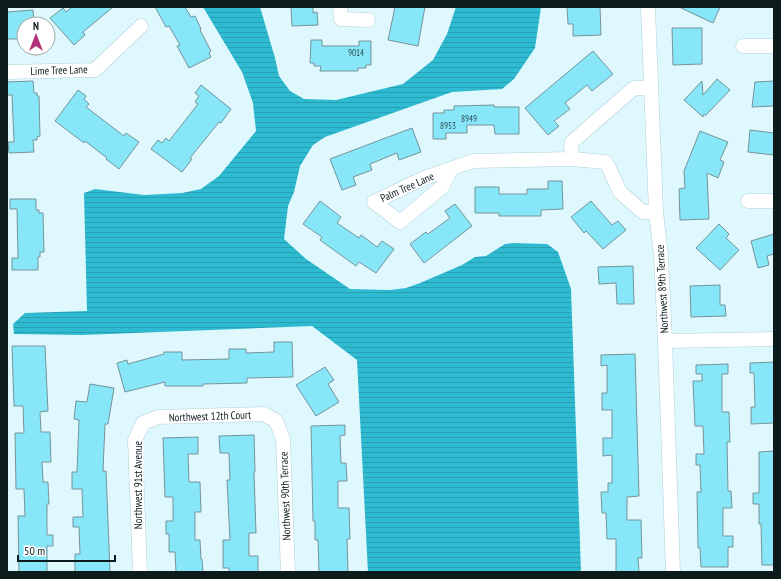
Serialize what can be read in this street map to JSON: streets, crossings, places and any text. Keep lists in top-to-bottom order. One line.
{"streets":{"street":["Lime Tree Lane","Palm Tree Lane","Northwest 89th Terrace","Northwest 12th Court","Northwest 91st Avenue","Northwest 90th Terrace"]},"crossings":[["Palm Tree Lane","Northwest 89th Terrace"],["Northwest 12th Court","Northwest 91st Avenue"],["Northwest 12th Court","Northwest 90th Terrace"]],"house_numbers":["9014","8949","8953"],"scale_bar":"50 m","north":"top"}
